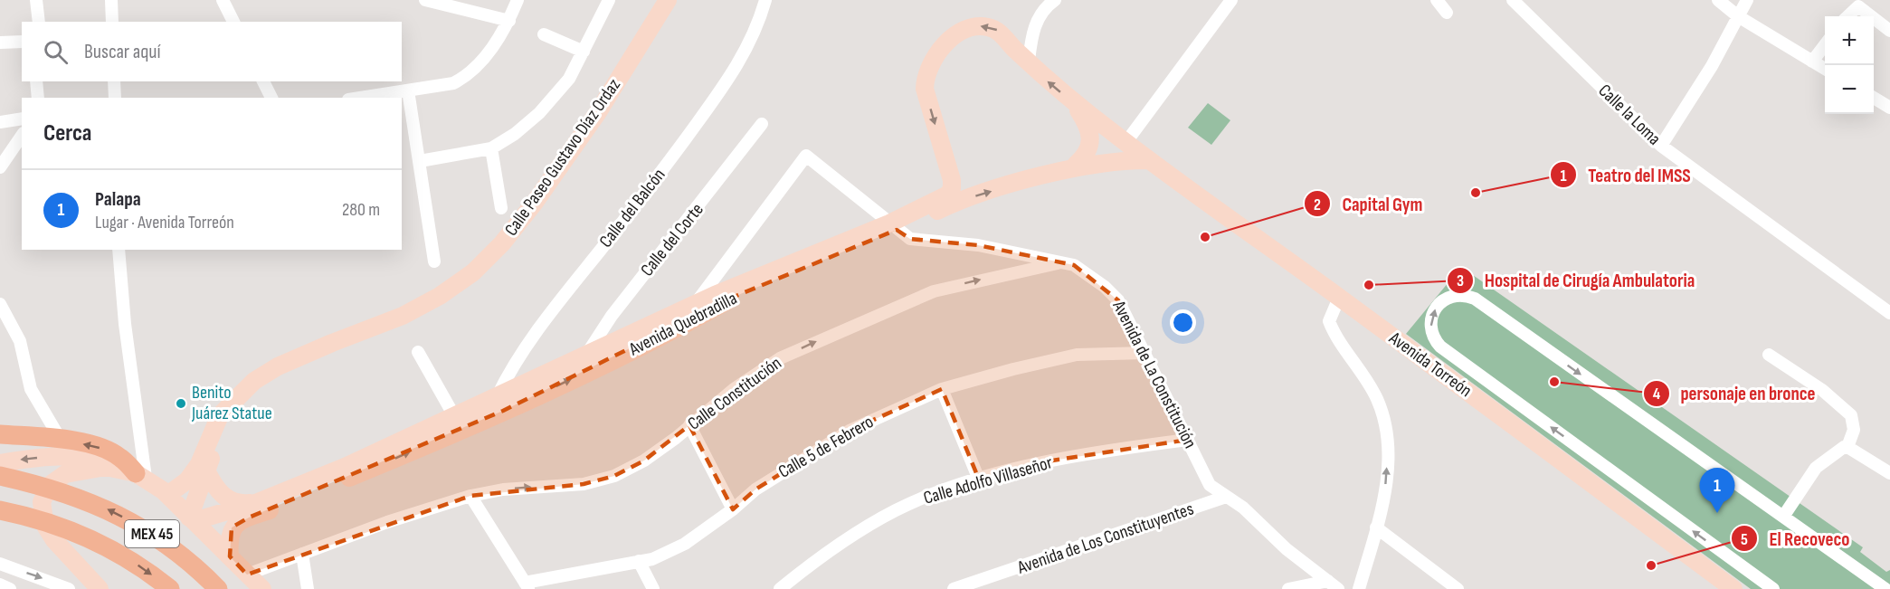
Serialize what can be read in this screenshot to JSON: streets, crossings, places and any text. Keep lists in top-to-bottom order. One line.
{"streets":{"main road":["MEX 45"],"street":["Calle la Loma","Calle Paseo Gustavo Díaz Ordaz","Calle del Balcón","Calle del Corte","Avenida Quebradilla","Avenida Torreón","Avenida de La Constitución","Calle Constitución","Calle 5 de Febrero","Calle Adolfo Villaseñor","Avenida de Los Constituyentes"]},"crossings":[["Calle del Balcón","Avenida Quebradilla"],["Calle del Corte","Avenida Quebradilla"],["Avenida Quebradilla","Avenida Torreón"],["Avenida Quebradilla","Avenida de La Constitución"],["Avenida de La Constitución","Calle Constitución"],["Avenida de La Constitución","Calle 5 de Febrero"],["Avenida de La Constitución","Calle Adolfo Villaseñor"],["Avenida de La Constitución","Avenida de Los Constituyentes"]],"one_way":["Calle Constitución"],"places":["Teatro del IMSS","Capital Gym","Hospital de Cirugía Ambulatoria","personaje en bronce","Benito Juárez Statue","El Recoveco"],"page":{"map_buttons":["+","−"],"search":"Buscar aquí","heading":"Cerca","list":[{"mark":"1","name":"Palapa","note":"Lugar · Avenida Torreón","value":"280 m"}],"pins":"1"}}
